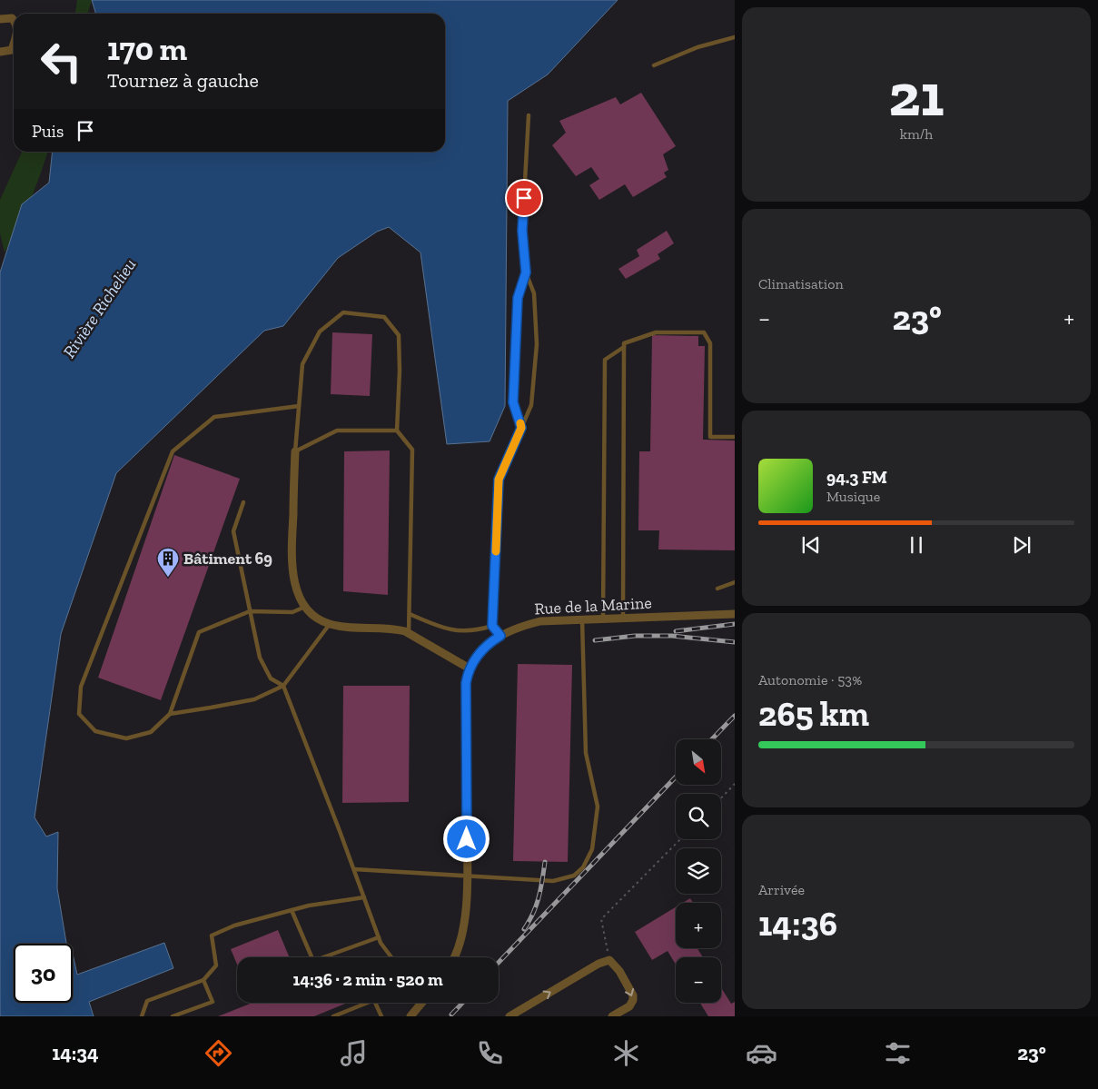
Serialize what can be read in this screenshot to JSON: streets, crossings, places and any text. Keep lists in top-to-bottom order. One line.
{"streets":{"street":["Rue de la Marine"]},"water":["Rivière Richelieu"],"places":{"building":["Bâtiment 69"]},"north":"bottom right","page":{"tile":[["21","km/h"],"Climatisation",["Autonomie · 53%","265 km"],["Arrivée","14:36"]],"turn":["170 m","Tournez à gauche"],"then":"Puis","heat":["−","23°","+"],"song":["94.3 FM","Musique"],"map_buttons":["+","−"],"limit":"30","trip":"14:36 · 2 min · 520 m","tabs":["14:34","23°"]}}
